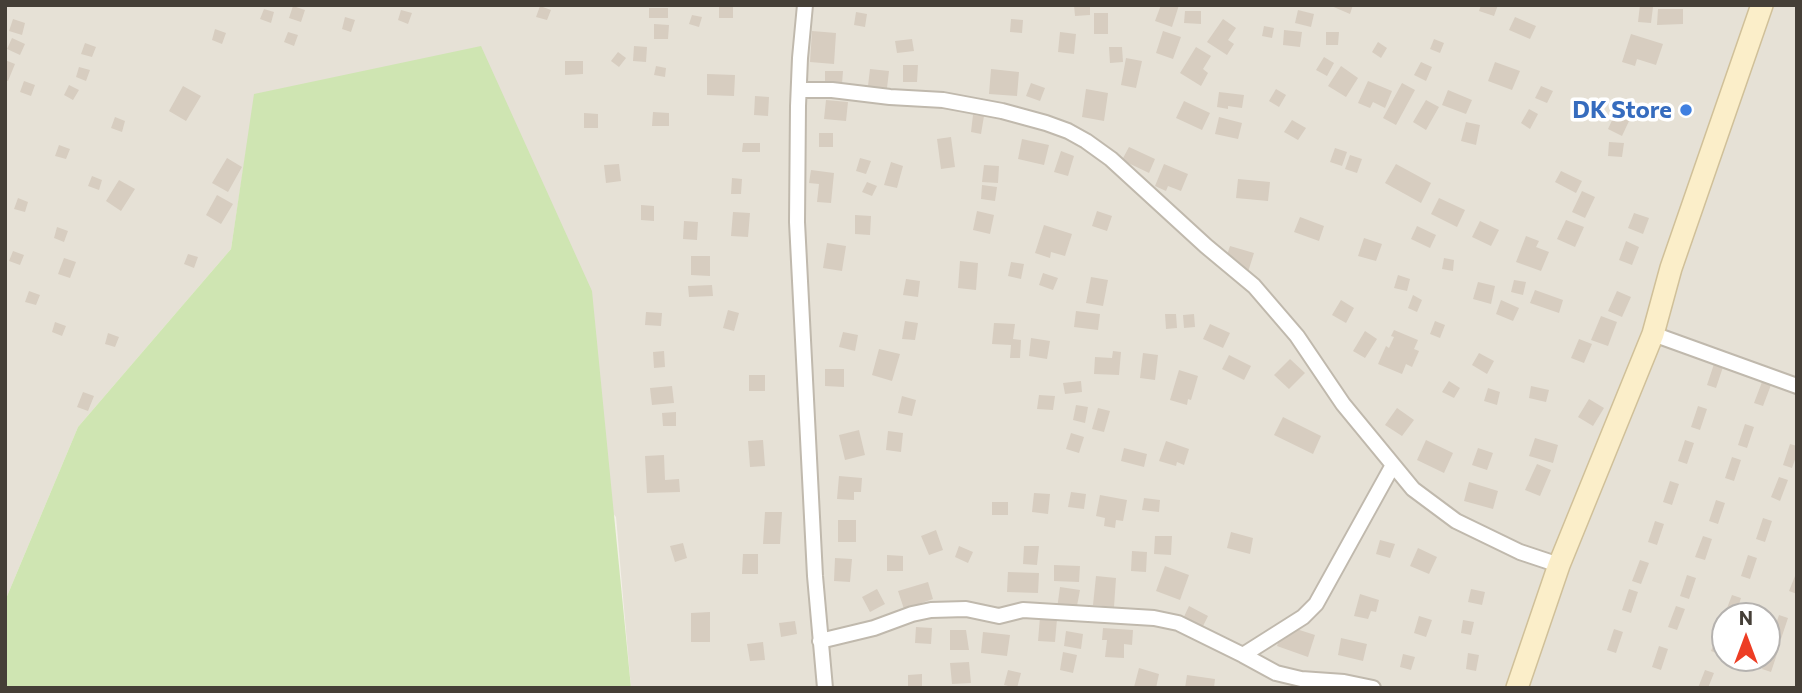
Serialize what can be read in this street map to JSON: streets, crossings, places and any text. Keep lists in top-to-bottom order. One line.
{"places":["DK Store"],"north":"top"}
